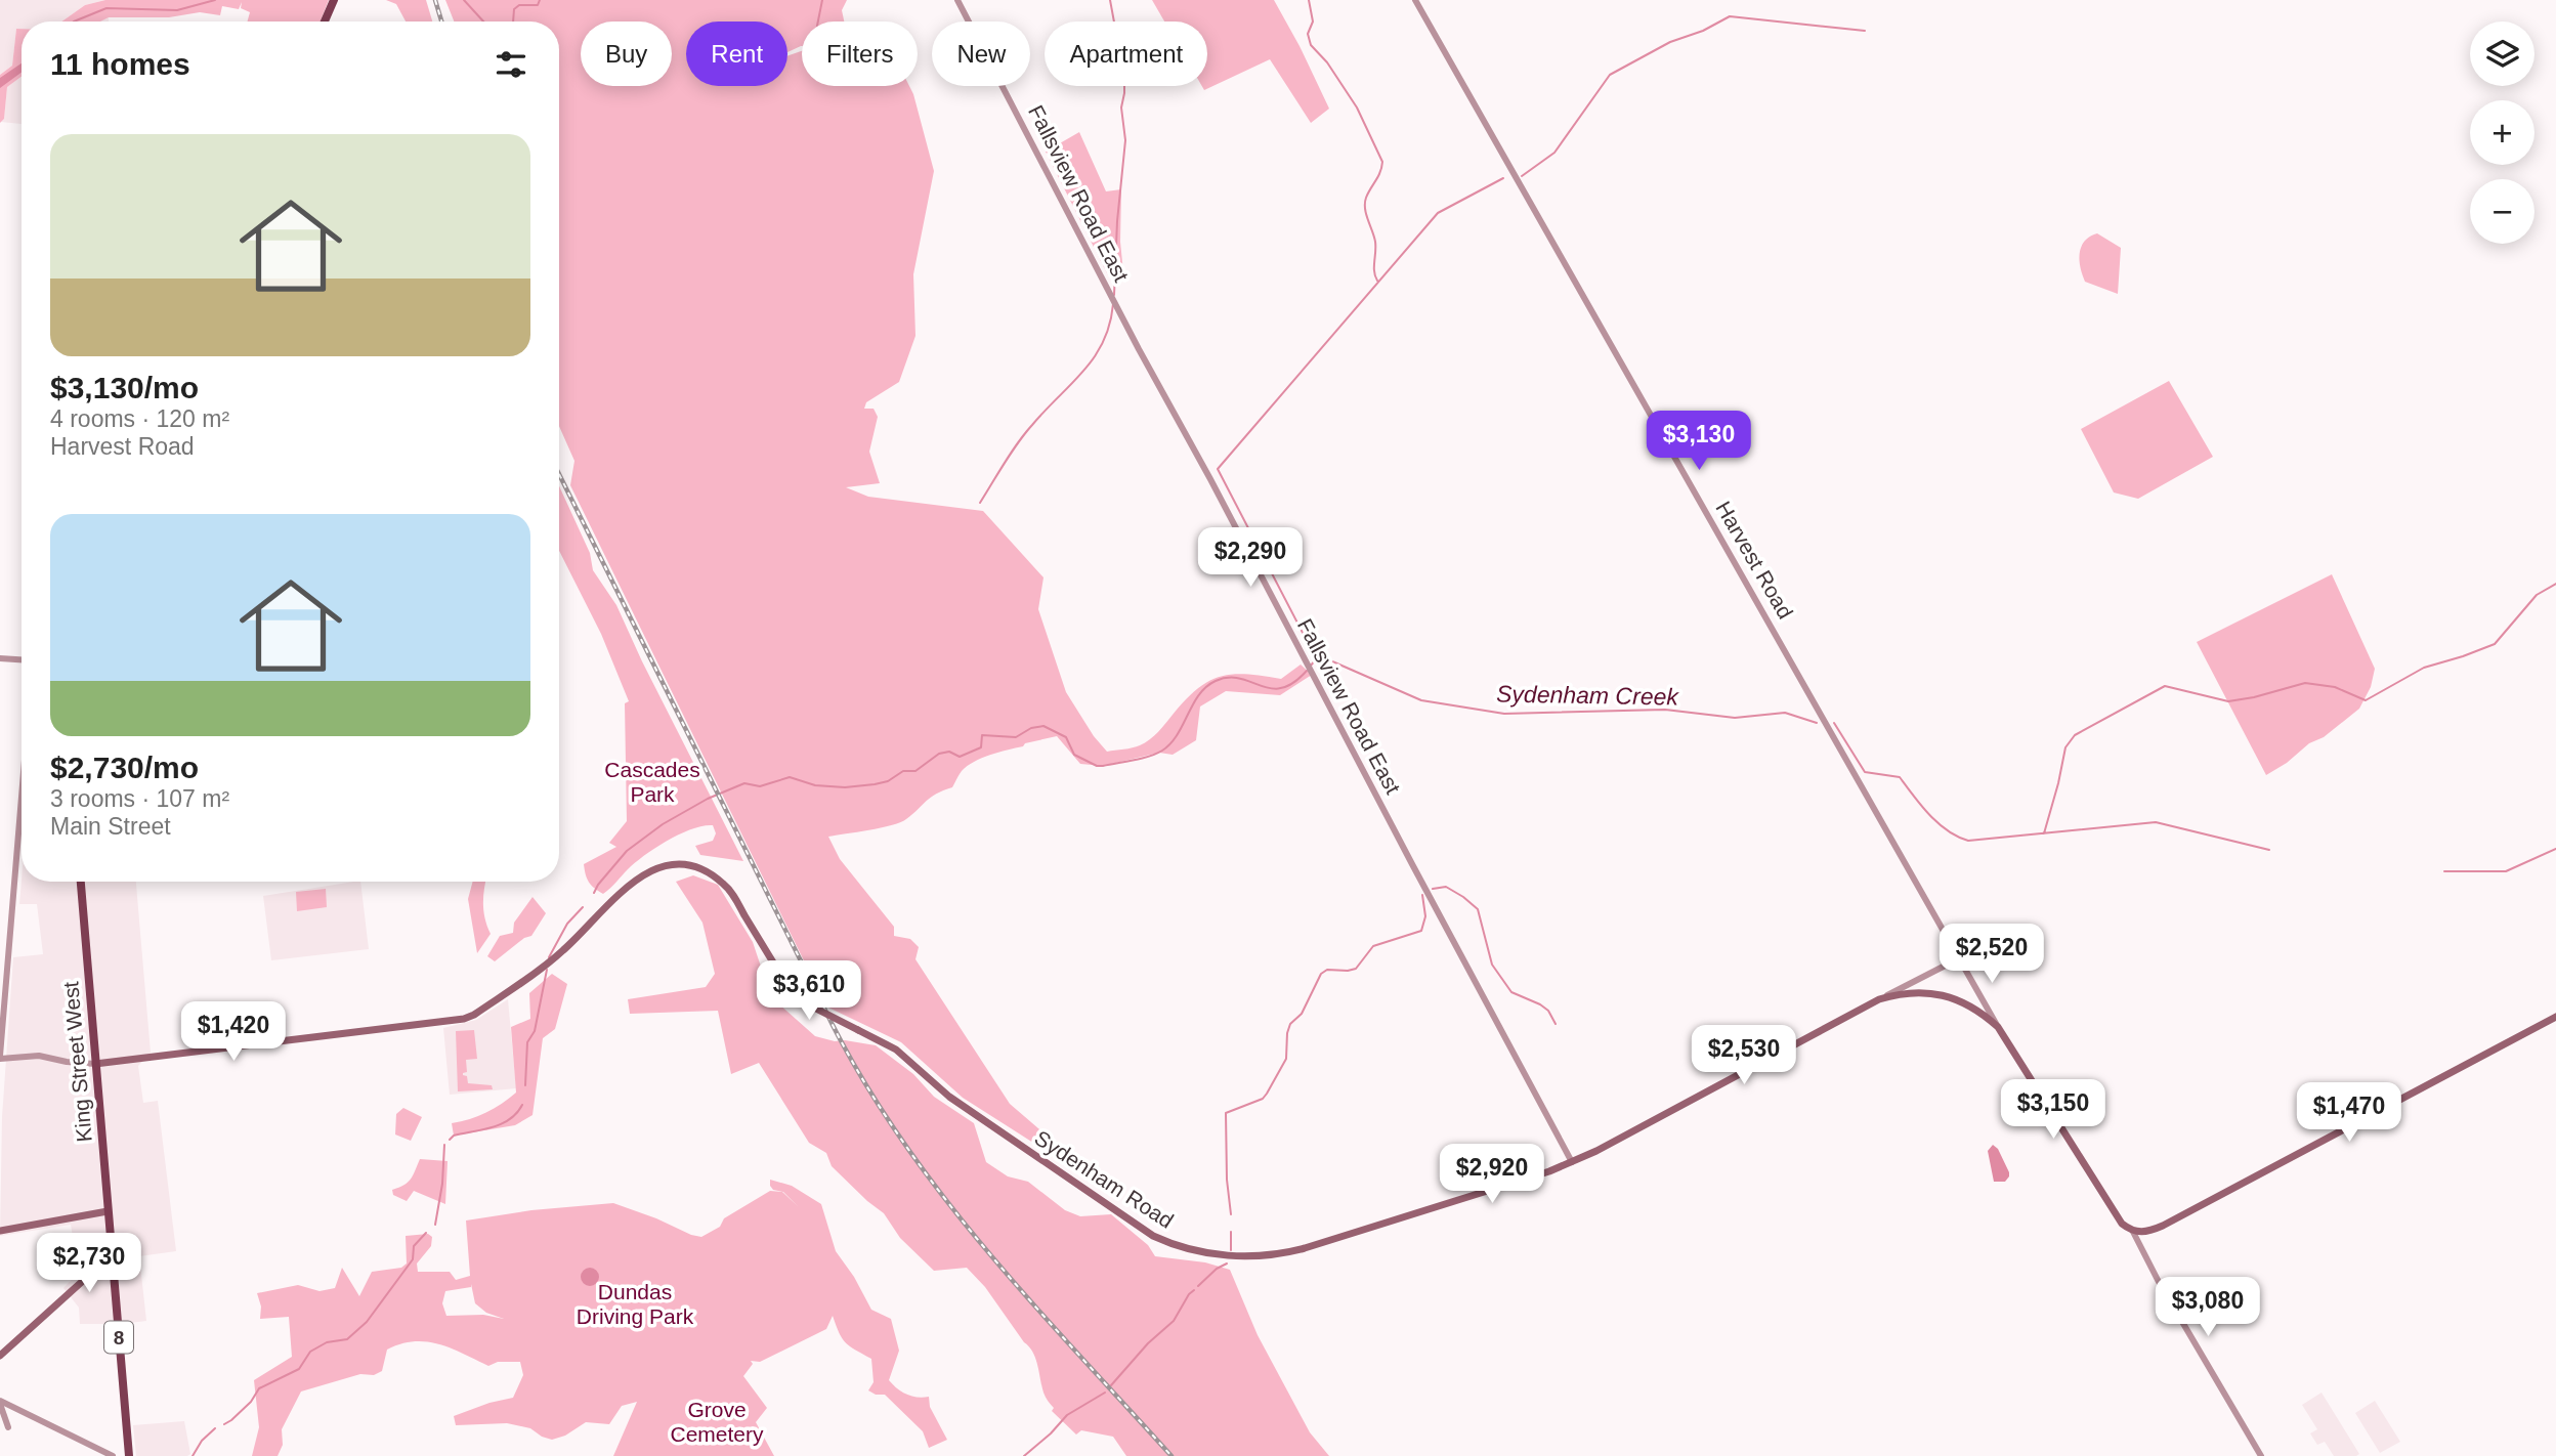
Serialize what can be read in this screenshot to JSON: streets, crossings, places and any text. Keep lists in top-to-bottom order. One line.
{"streets":{"main road":["King Street West","Sydenham Road","8"],"street":["Fallsview Road East","Harvest Road"]},"crossings":[["Fallsview Road East","Sydenham Road"],["Harvest Road","Sydenham Road"],["King Street West","Sydenham Road"],["King Street West","8"]],"water":["Sydenham Creek"],"parks":["Cascades Park","Dundas Driving Park","Grove Cemetery"],"page":{"map_buttons":["+","−"],"chip":["Buy","Rent","Filters","New","Apartment"],"heading":"11 homes","list":[{"name":"$3,130/mo","note":"4 rooms · 120 m² · Harvest Road"},{"name":"$2,730/mo","note":"3 rooms · 107 m² · Main Street"}],"price":["$3,130","$2,290","$2,520","$3,610","$1,420","$2,530","$3,150","$1,470","$2,920","$2,730","$3,080"]}}
